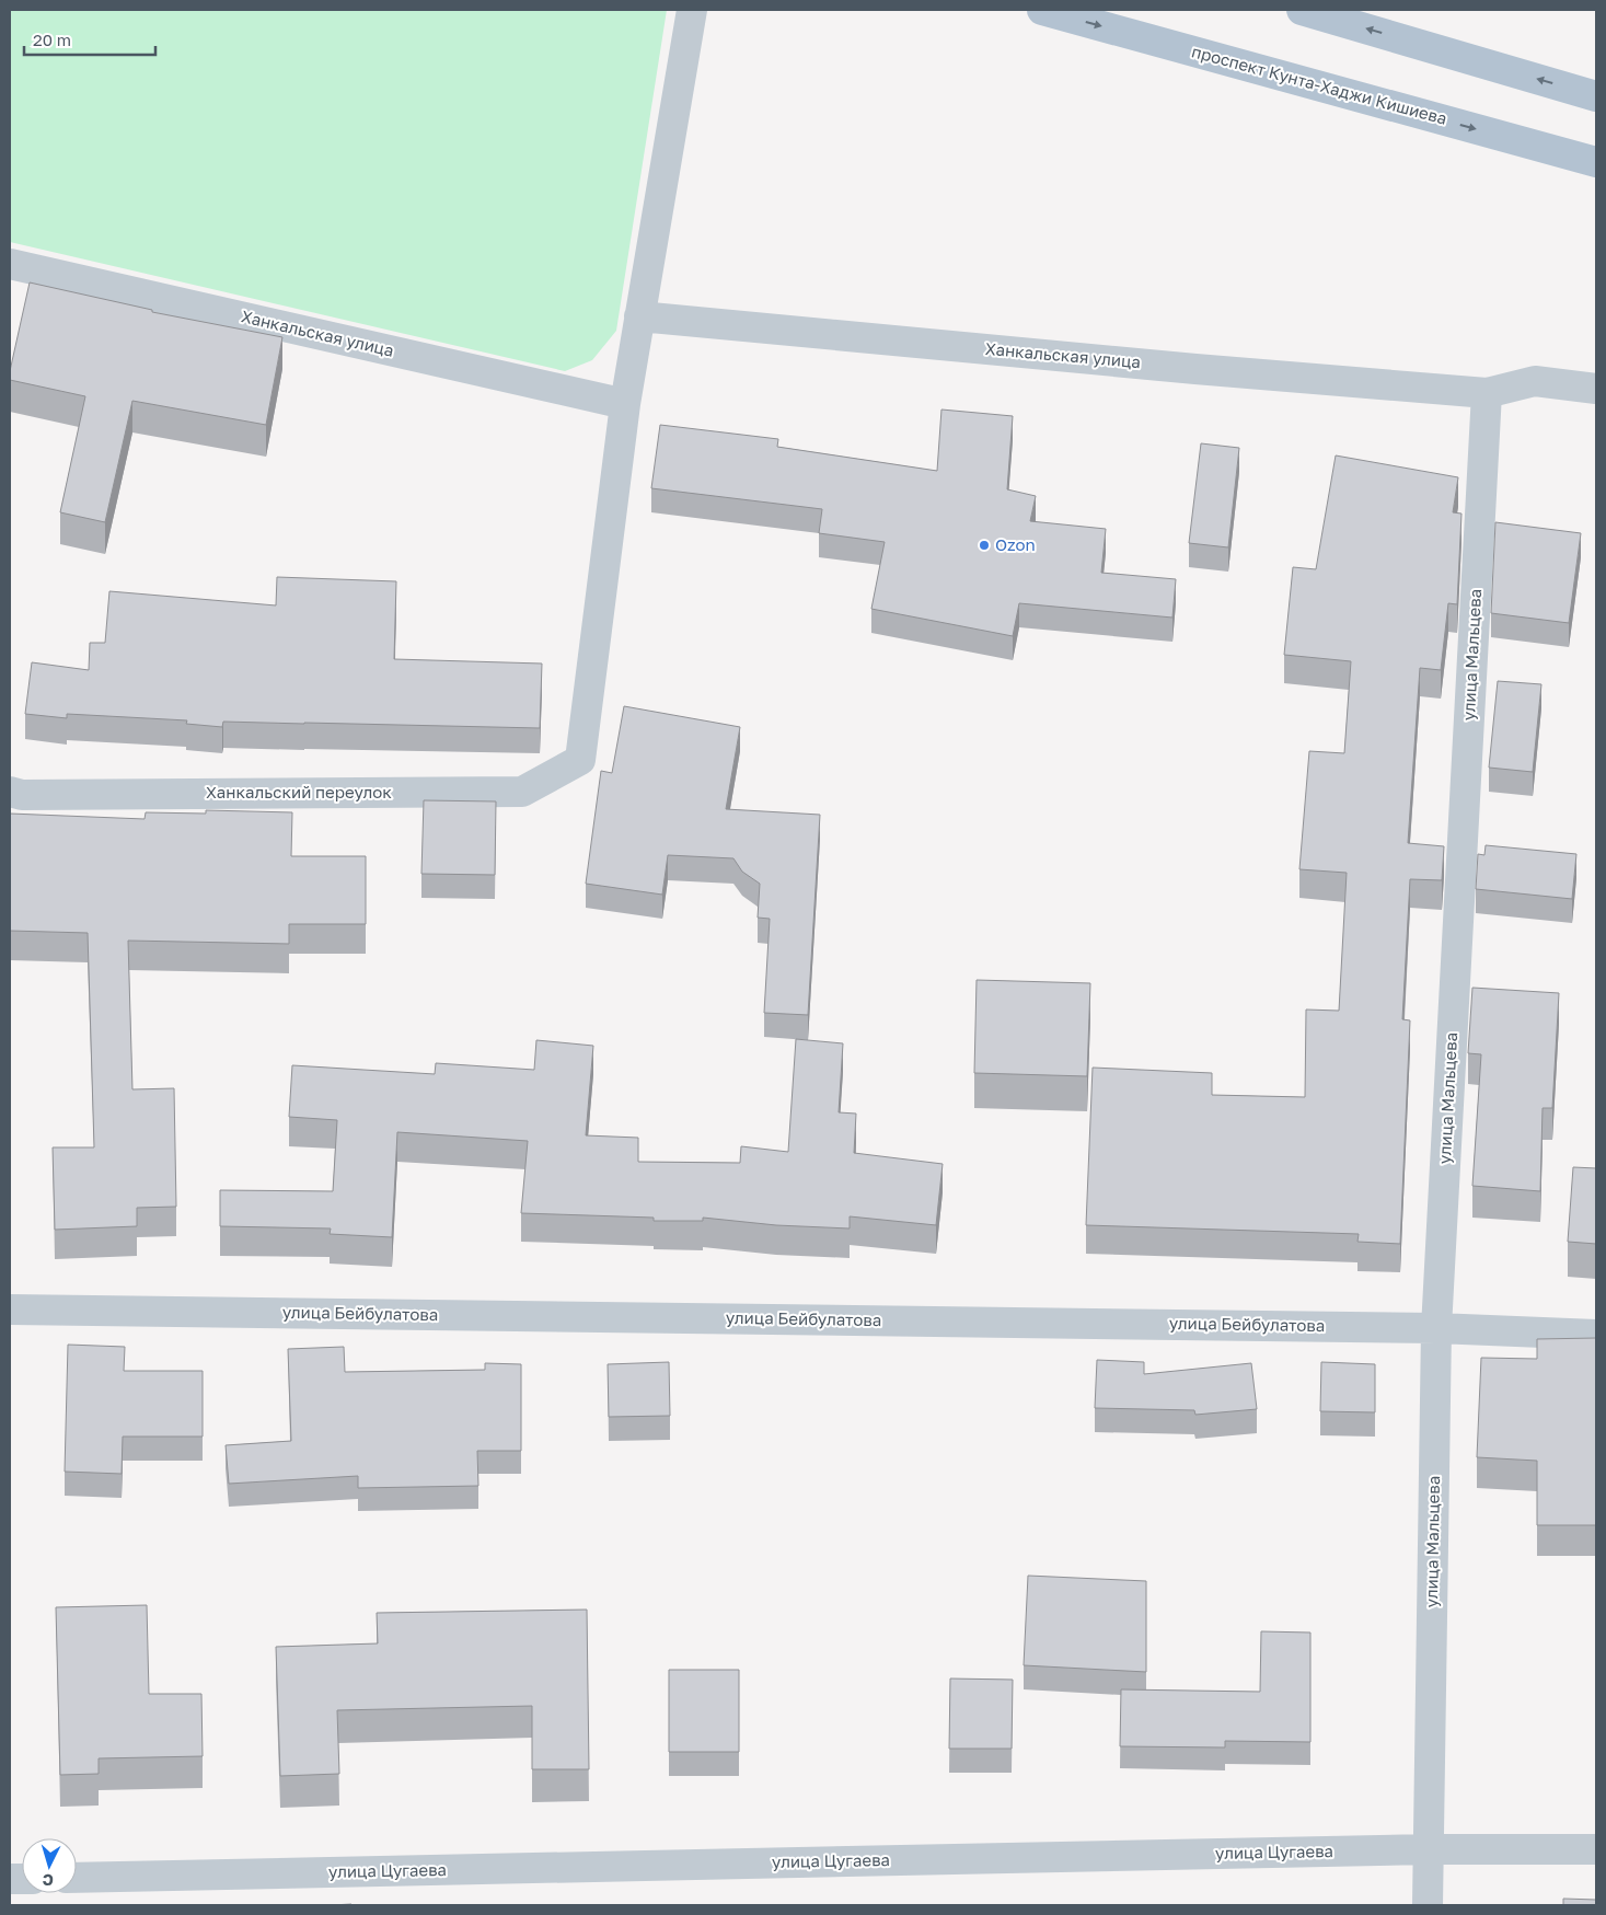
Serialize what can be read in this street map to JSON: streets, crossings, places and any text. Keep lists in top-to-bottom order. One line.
{"streets":{"main road":["проспект Кунта-Хаджи Кишиева"],"street":["Ханкальская улица","улица Мальцева","Ханкальский переулок","улица Бейбулатова","улица Цугаева"]},"crossings":[["Ханкальская улица","улица Мальцева"],["Ханкальская улица","Ханкальский переулок"],["улица Мальцева","улица Бейбулатова"],["улица Мальцева","улица Цугаева"]],"places":["Ozon"],"scale_bar":"20 m","north":"bottom"}
